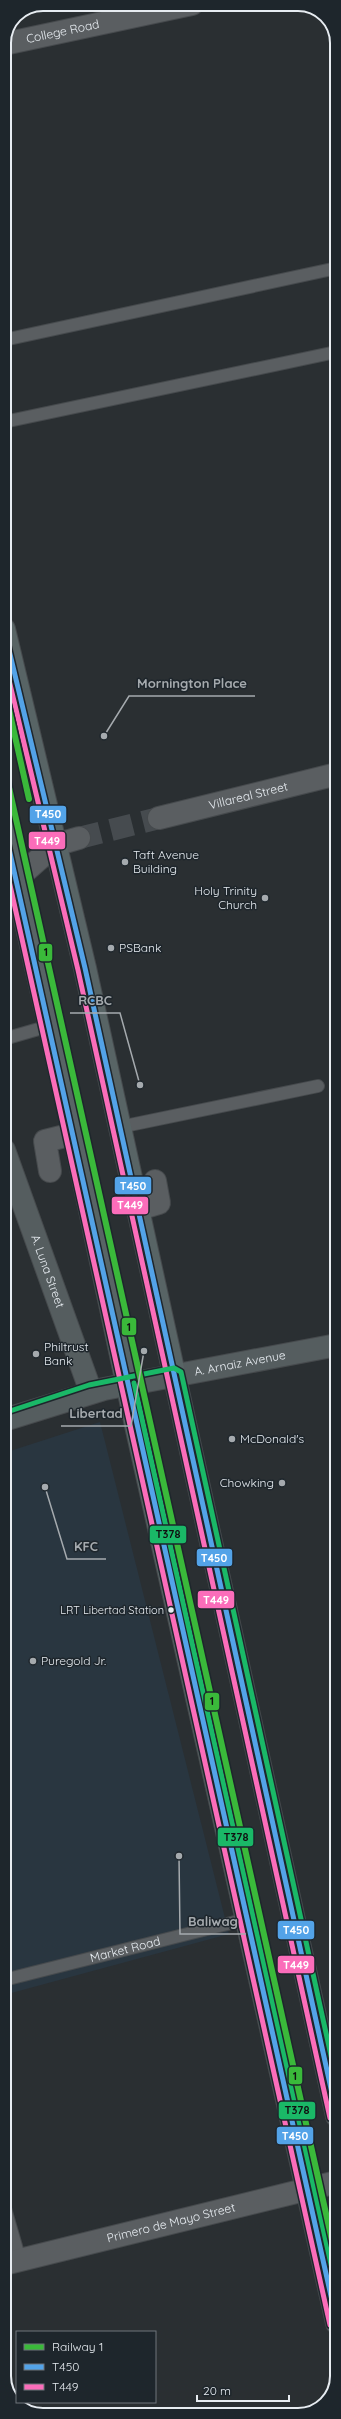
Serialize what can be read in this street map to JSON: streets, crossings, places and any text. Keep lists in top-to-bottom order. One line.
{"streets":{"main road":["A. Luna Street","A. Arnaiz Avenue"],"street":["College Road","Villareal Street","Primero de Mayo Street"],"lane":["Market Road"]},"crossings":[["A. Luna Street","A. Arnaiz Avenue"]],"places":["Mornington Place","Taft Avenue Building","Holy Trinity Church","PSBank","RCBC","Libertad","Philtrust Bank","McDonald's","Chowking","KFC","LRT Libertad Station","Puregold Jr.","Baliwag"],"lines":["transit line T450","transit line T449","rail line 1","transit line T378"],"legend":["Railway 1","T450","T449"],"scale_bar":"20 m"}
